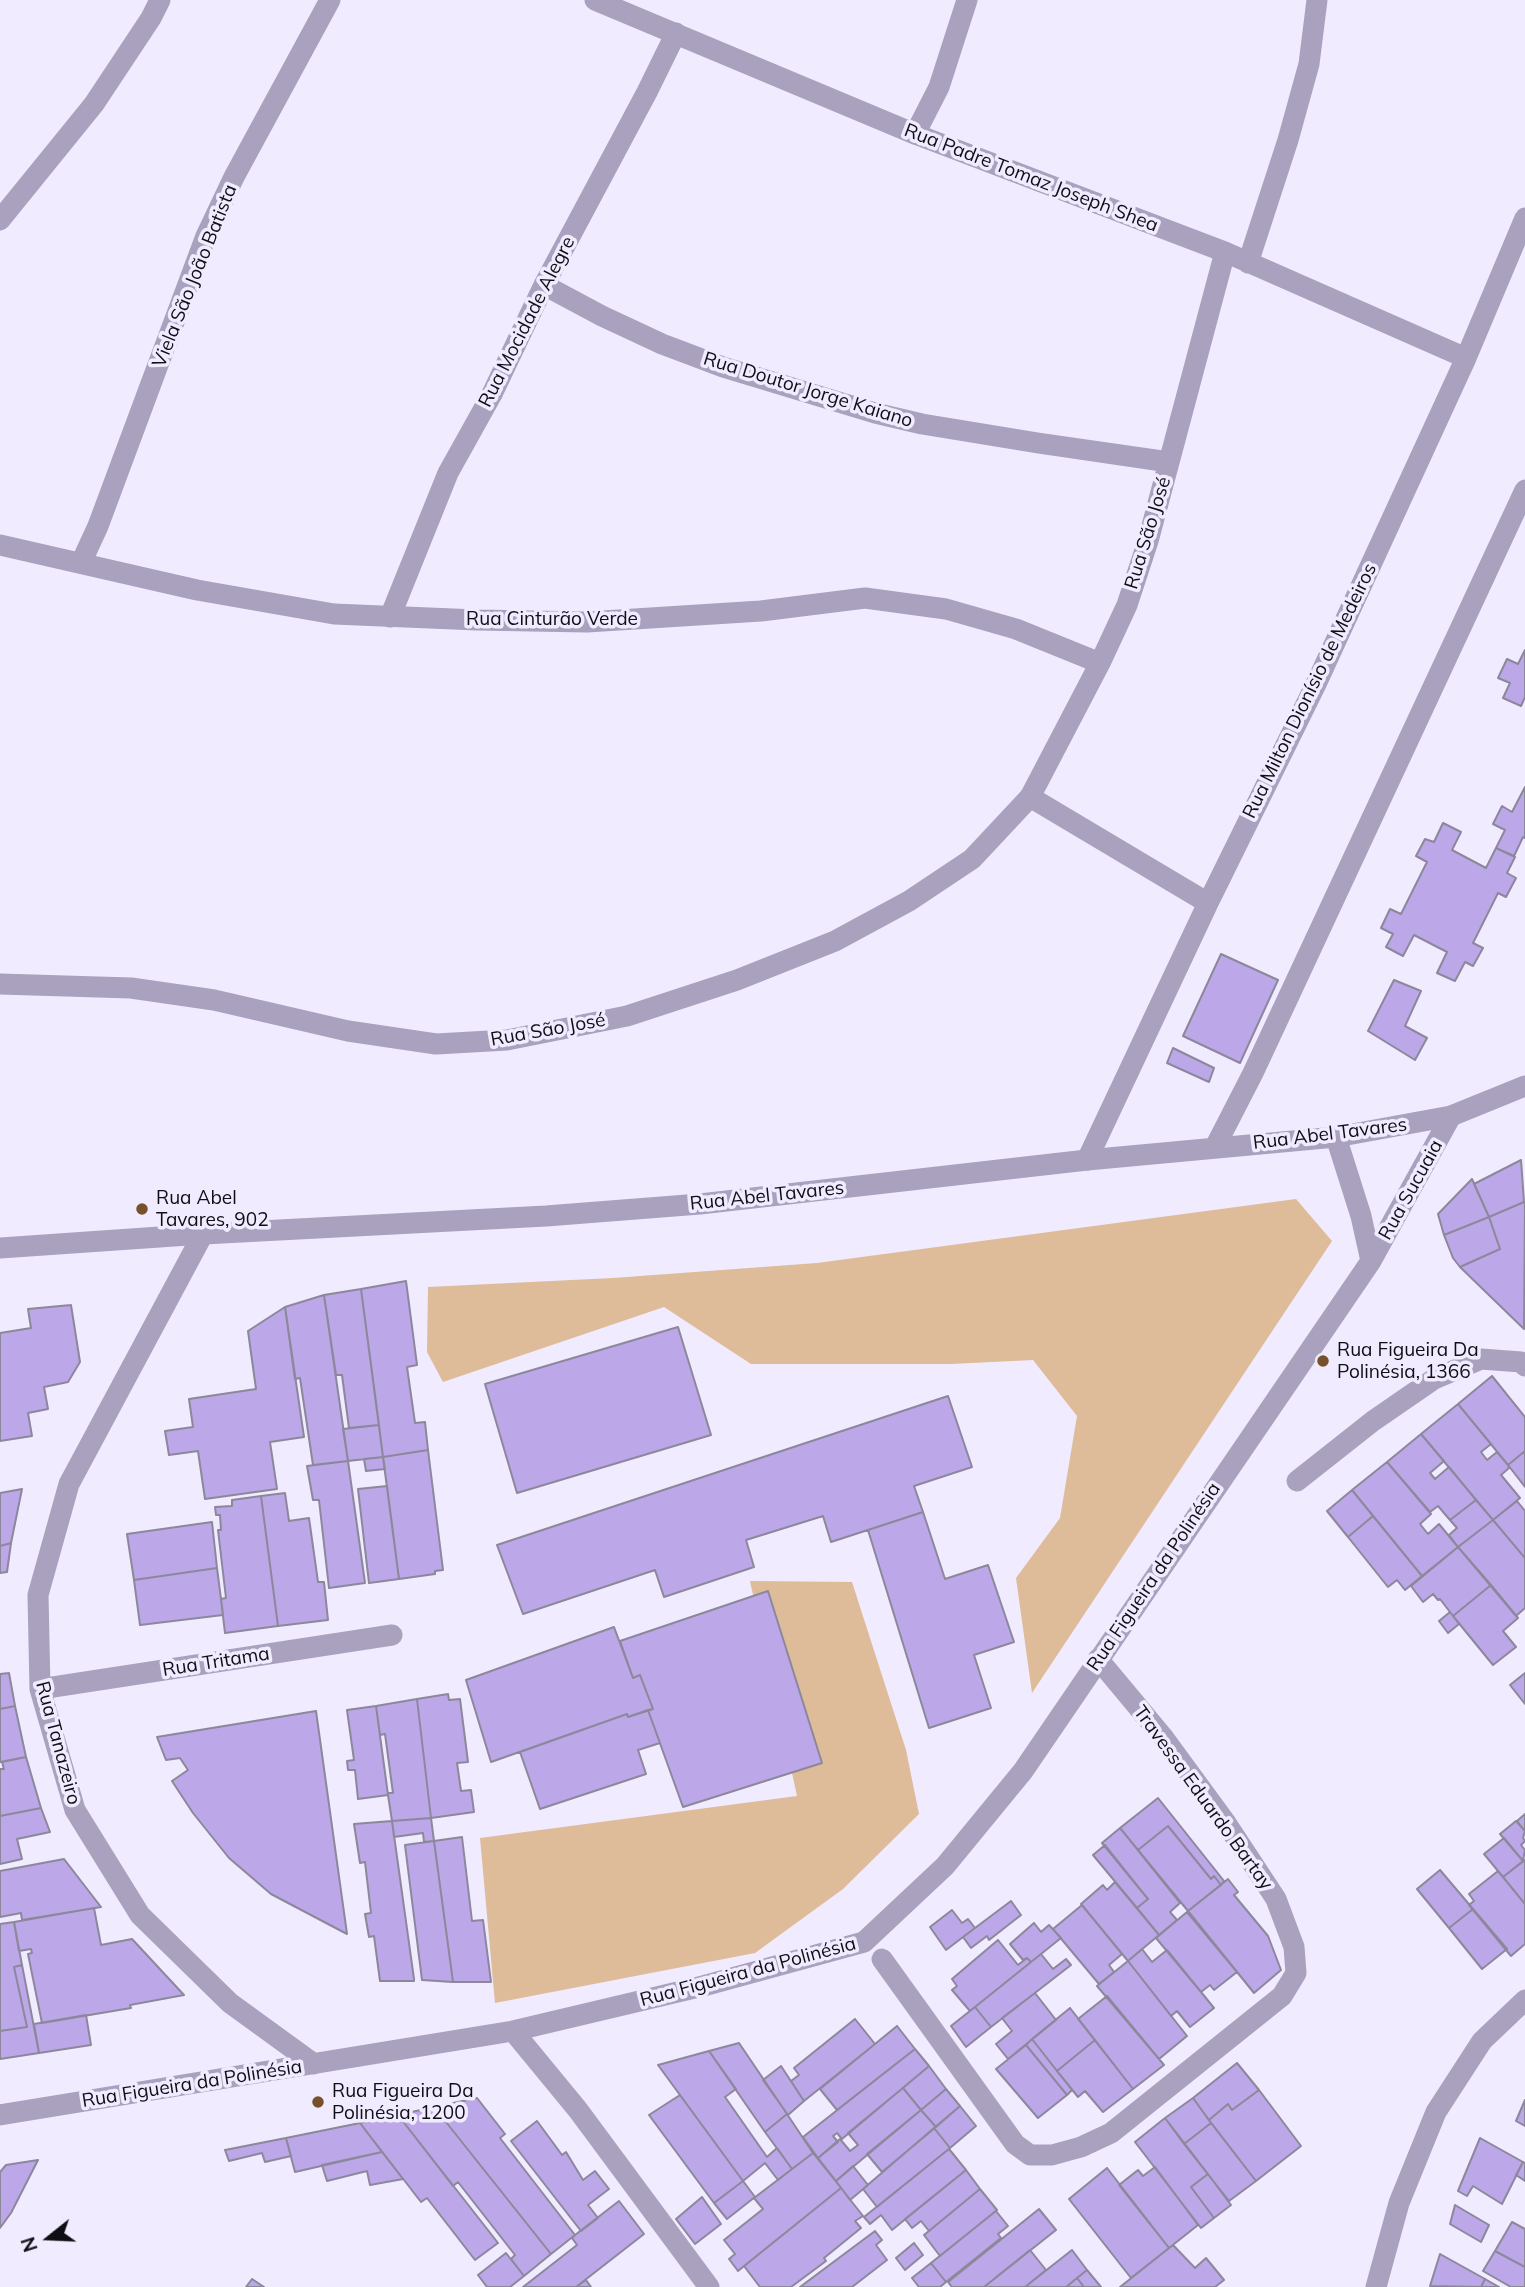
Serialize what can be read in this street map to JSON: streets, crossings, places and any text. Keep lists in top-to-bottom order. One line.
{"streets":{"street":["Rua Padre Tomaz Joseph Shea","Viela São João Batista","Rua Mocidade Alegre","Rua Doutor Jorge Kaiano","Rua São José","Rua Cinturão Verde","Rua Milton Dionísio de Medeiros","Rua Abel Tavares","Rua Sucuaia","Rua Figueira da Polinésia","Rua Tritama","Rua Tanazeiro","Travessa Eduardo Bartay"]},"crossings":[["Rua Padre Tomaz Joseph Shea","Rua Mocidade Alegre"],["Rua Padre Tomaz Joseph Shea","Rua São José"],["Rua Padre Tomaz Joseph Shea","Rua Milton Dionísio de Medeiros"],["Viela São João Batista","Rua Cinturão Verde"],["Rua Mocidade Alegre","Rua Doutor Jorge Kaiano"],["Rua Mocidade Alegre","Rua Cinturão Verde"],["Rua Doutor Jorge Kaiano","Rua São José"],["Rua São José","Rua Cinturão Verde"],["Rua Milton Dionísio de Medeiros","Rua Abel Tavares"],["Rua Abel Tavares","Rua Sucuaia"],["Rua Abel Tavares","Rua Tanazeiro"],["Rua Sucuaia","Rua Figueira da Polinésia"],["Rua Figueira da Polinésia","Rua Tanazeiro"],["Rua Figueira da Polinésia","Travessa Eduardo Bartay"],["Rua Tritama","Rua Tanazeiro"]],"places":["Rua Abel Tavares, 902","Rua Figueira Da Polinésia, 1366","Rua Figueira Da Polinésia, 1200"],"north":"left"}
